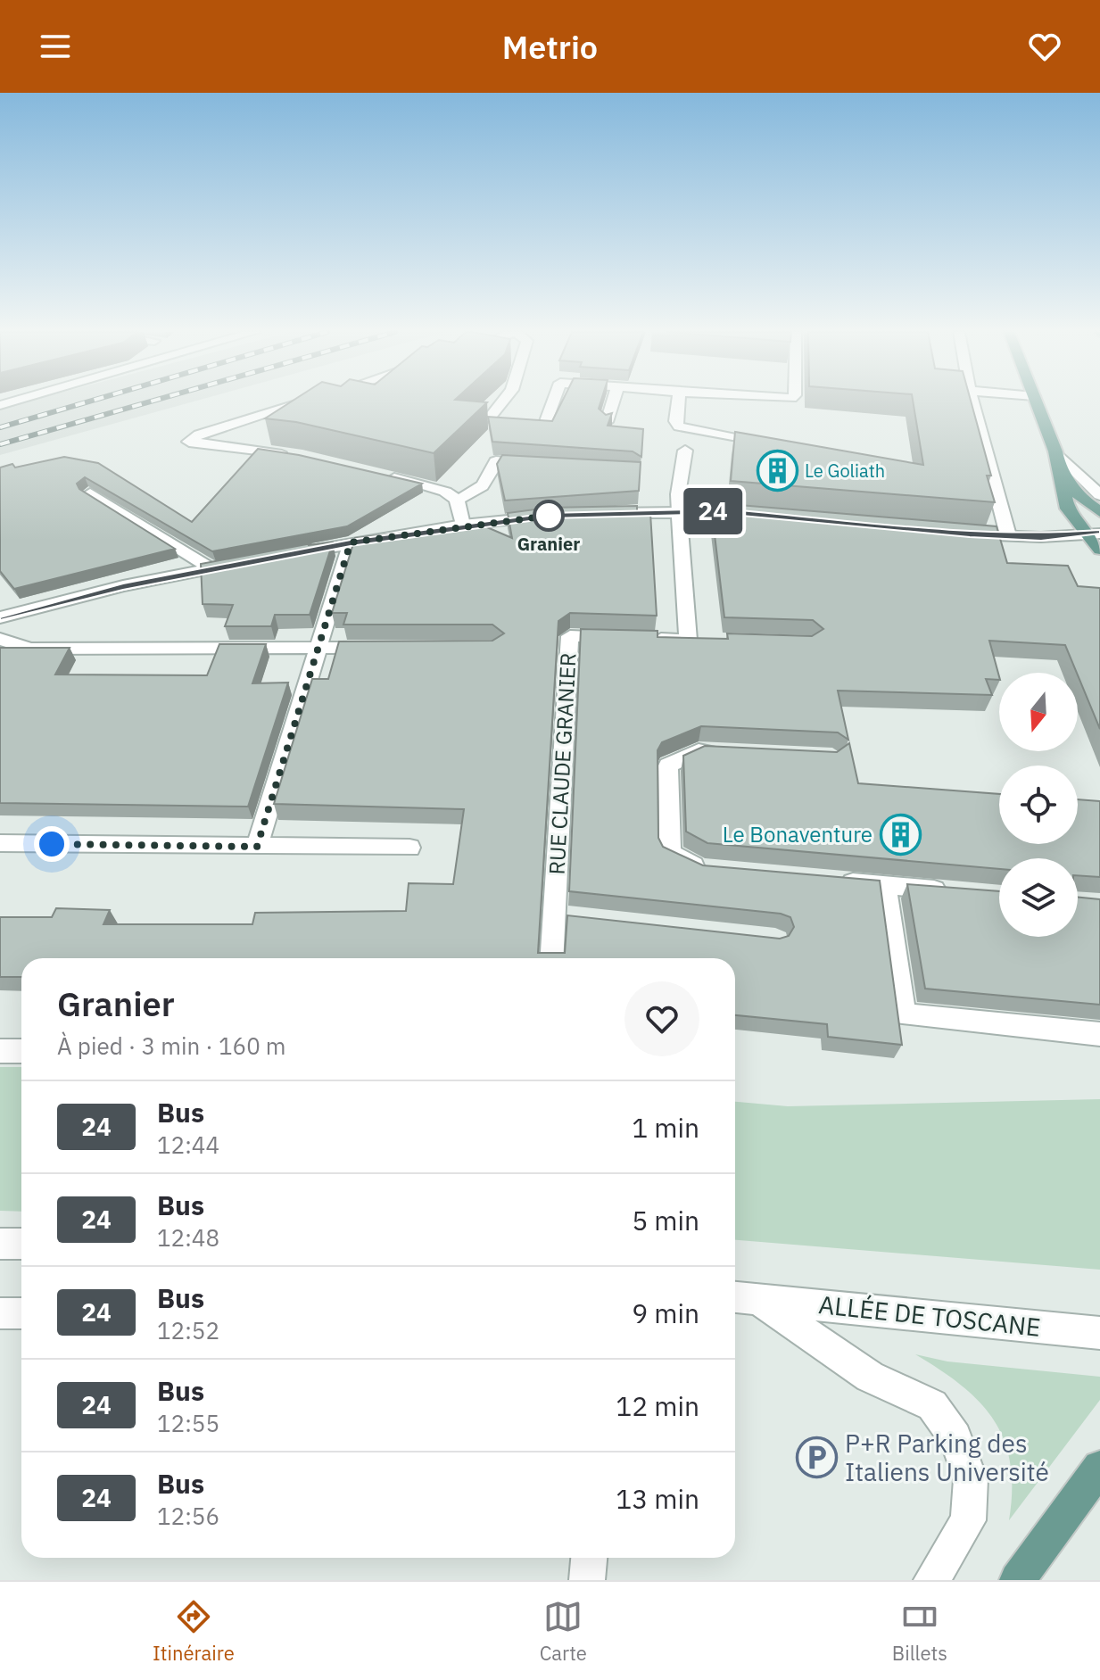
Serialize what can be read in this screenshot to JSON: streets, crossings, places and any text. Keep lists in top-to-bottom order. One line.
{"streets":{"street":["RUE CLAUDE GRANIER","ALLÉE DE TOSCANE"]},"places":{"building":["Le Goliath","Le Bonaventure"],"other":["Granier"],"parking":["P+R Parking des Italiens Université"]},"lines":["bus line 24"],"north":"bottom","page":{"header":"Metrio","on_map":"24","heading":["Granier","À pied · 3 min · 160 m"],"list":[{"mark":"24","name":"Bus","note":"12:44","value":"1 min"},{"mark":"24","name":"Bus","note":"12:48","value":"5 min"},{"mark":"24","name":"Bus","note":"12:52","value":"9 min"},{"mark":"24","name":"Bus","note":"12:55","value":"12 min"},{"mark":"24","name":"Bus","note":"12:56","value":"13 min"}],"tabs":["Itinéraire","Carte","Billets"]}}
